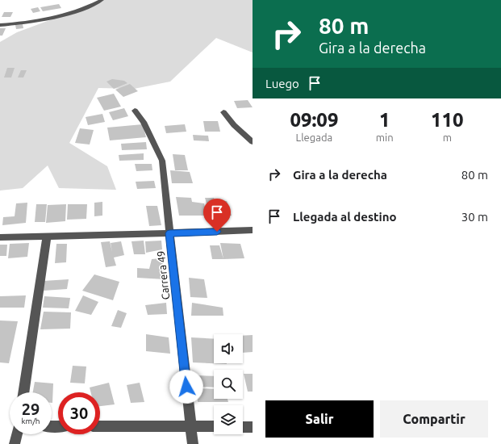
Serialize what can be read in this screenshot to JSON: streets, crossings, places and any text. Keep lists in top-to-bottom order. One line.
{"streets":{"street":["Carrera 49"]},"page":{"turn":["80 m","Gira a la derecha"],"then":"Luego","eta":["09:09","Llegada","1","min","110","m"],"list":[{"name":"Gira a la derecha","value":"80 m"},{"name":"Llegada al destino","value":"30 m"}],"speed":"29 km/h","limit":"30","buttons":["Salir","Compartir"]}}
